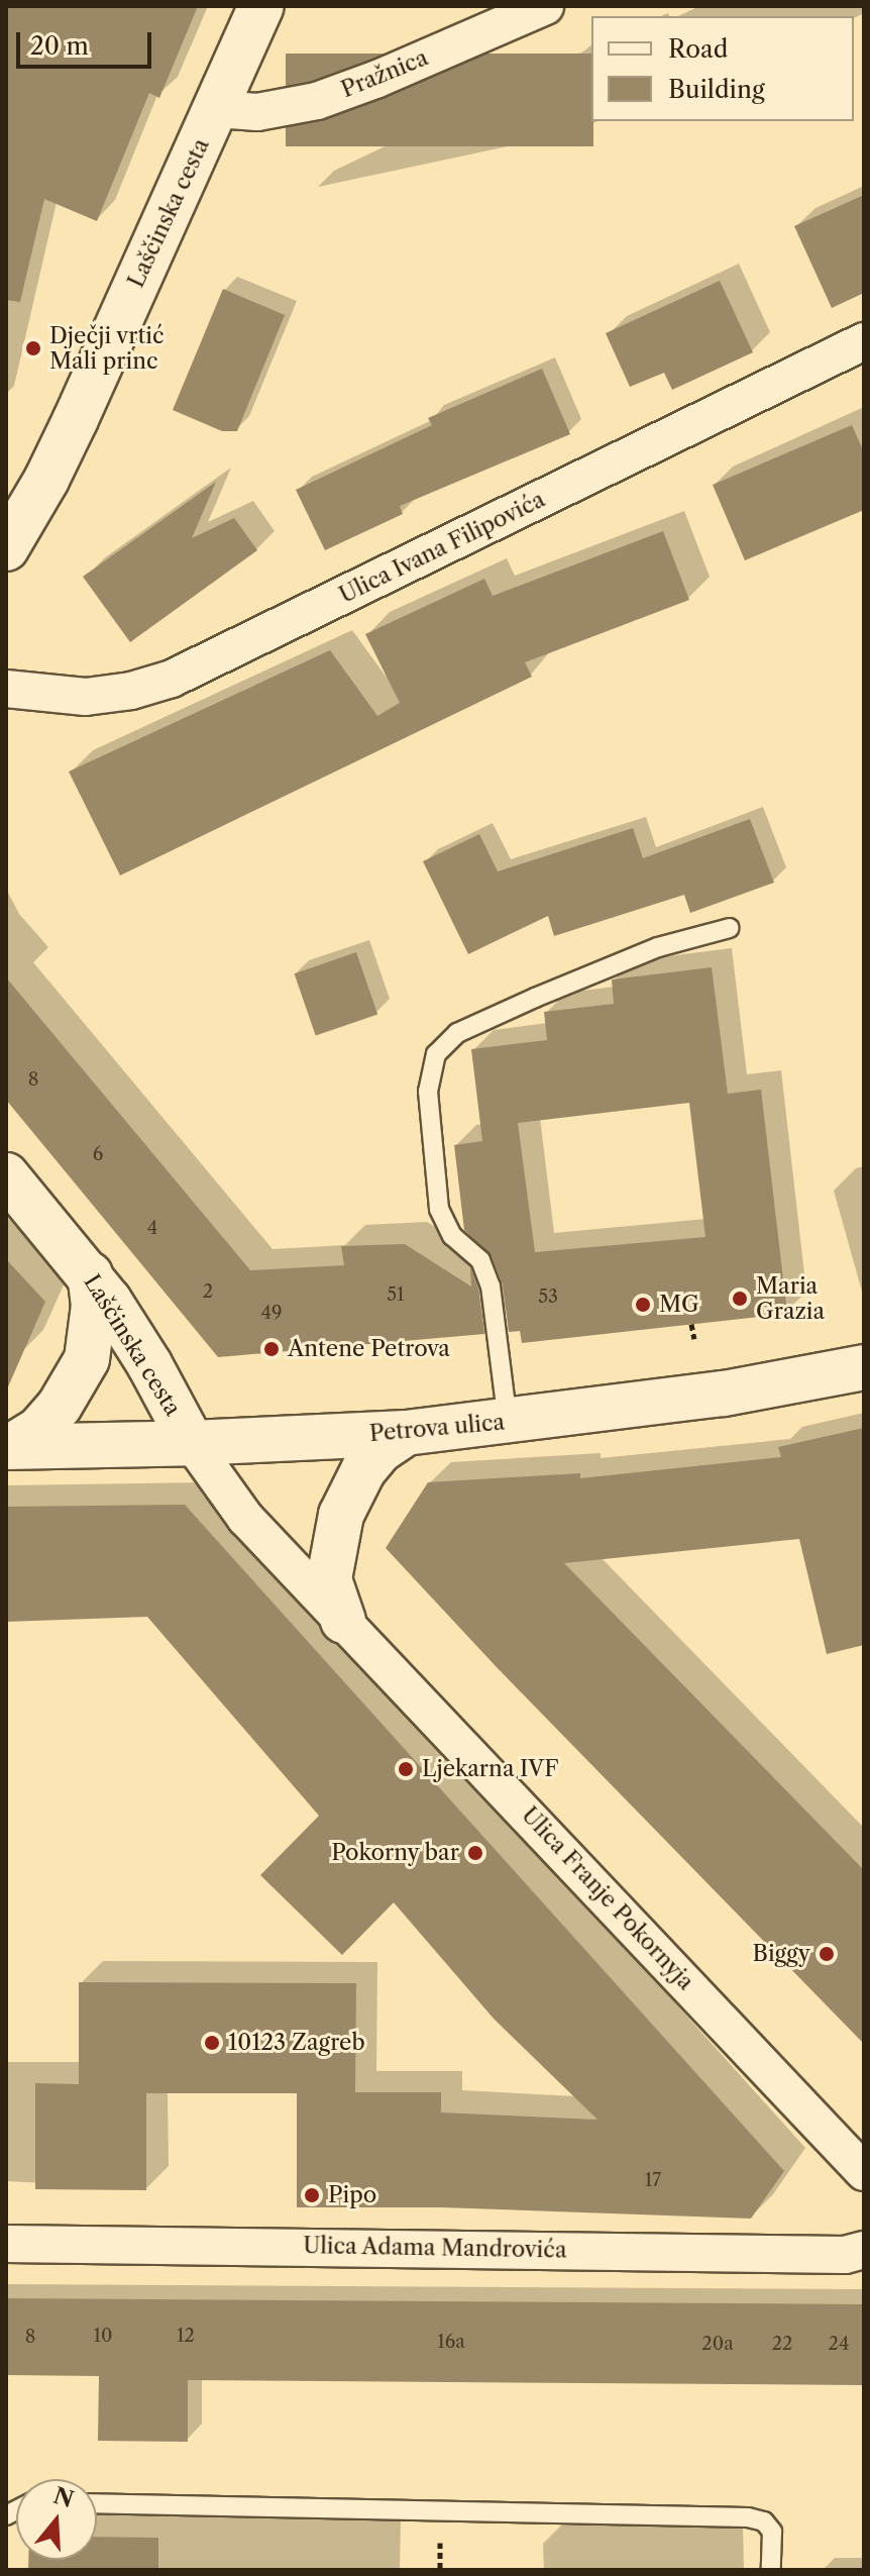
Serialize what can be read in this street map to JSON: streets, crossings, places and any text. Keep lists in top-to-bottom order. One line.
{"streets":{"street":["Pražnica","Laščinska cesta","Ulica Ivana Filipovića","Petrova ulica","Ulica Franje Pokornyja","Ulica Adama Mandrovića"]},"crossings":[["Pražnica","Laščinska cesta"],["Laščinska cesta","Petrova ulica"],["Laščinska cesta","Ulica Franje Pokornyja"],["Petrova ulica","Ulica Franje Pokornyja"]],"places":["Dječji vrtić Mali princ","Maria Grazia","MG","Antene Petrova","Ljekarna IVF","Pokorny bar","Biggy","10123 Zagreb","Pipo"],"house_numbers":["8","6","4","2","51","53","49","17","10","12","8","16a","20a","22","24"],"legend":["Road","Building"],"scale_bar":"20 m","north":"top"}
